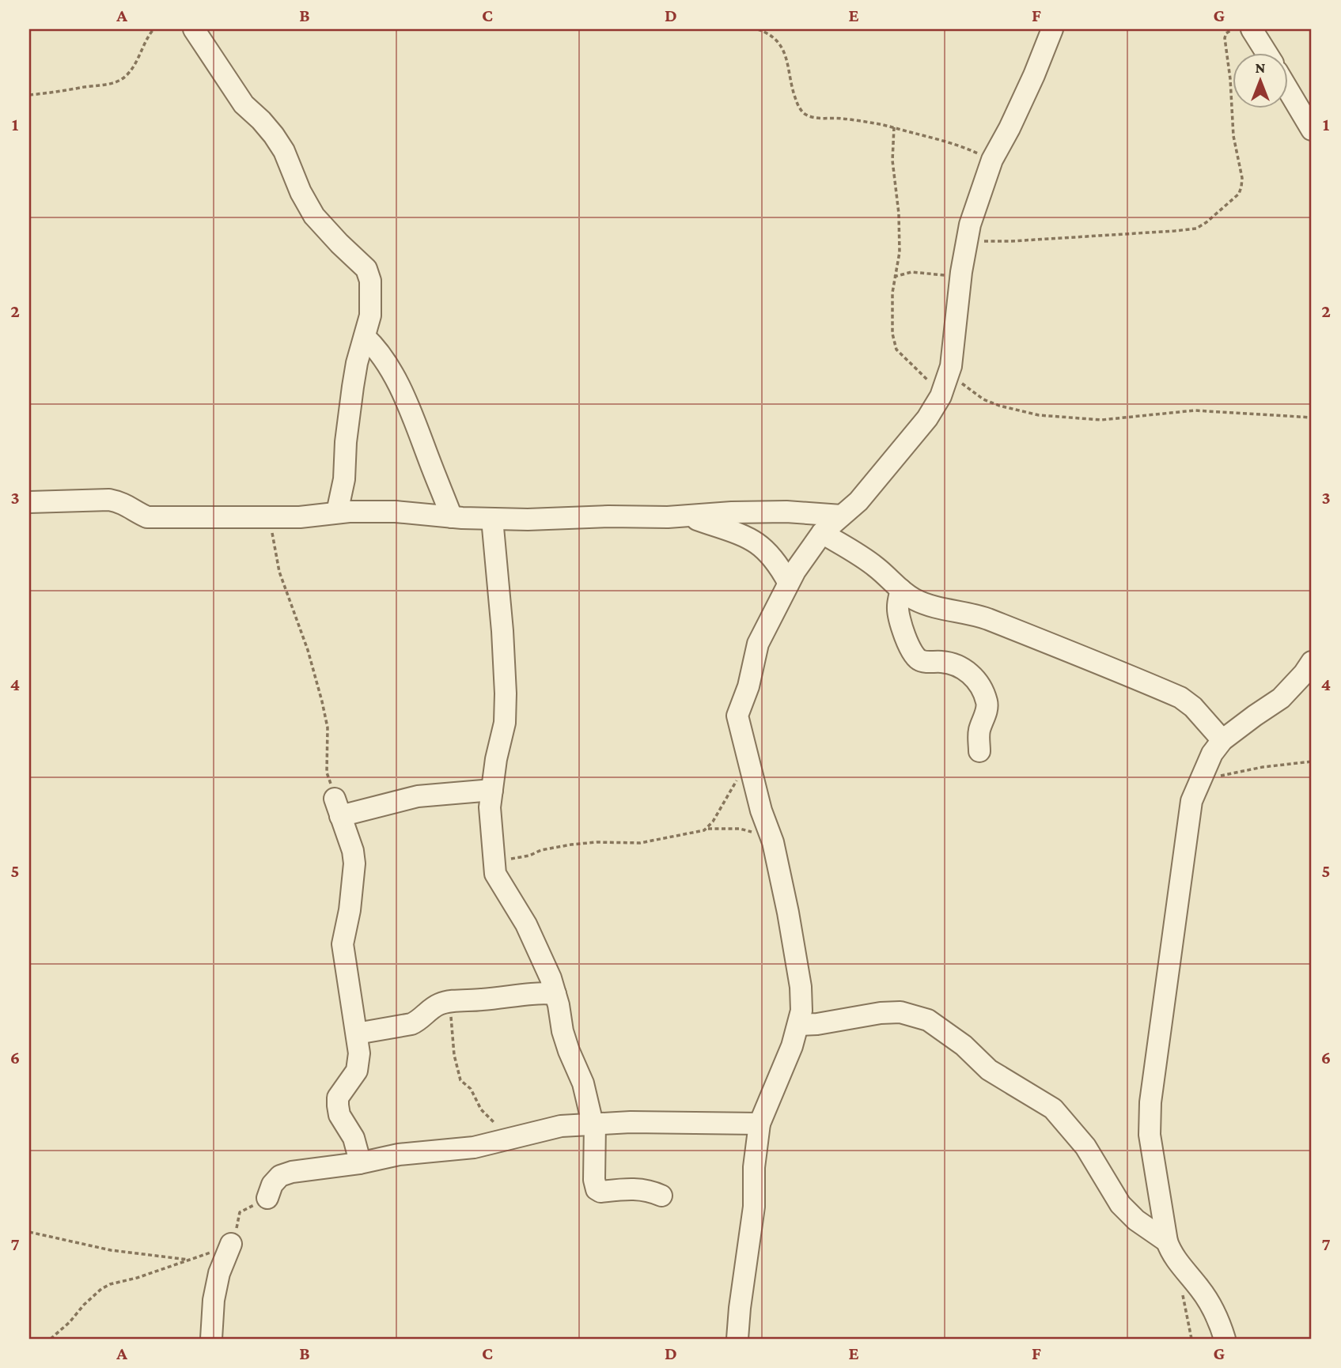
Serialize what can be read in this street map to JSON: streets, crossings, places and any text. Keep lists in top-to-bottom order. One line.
{"north":"top","grid":{"columns":["A","B","C","D","E","F","G"],"rows":["1","2","3","4","5","6","7"]}}
